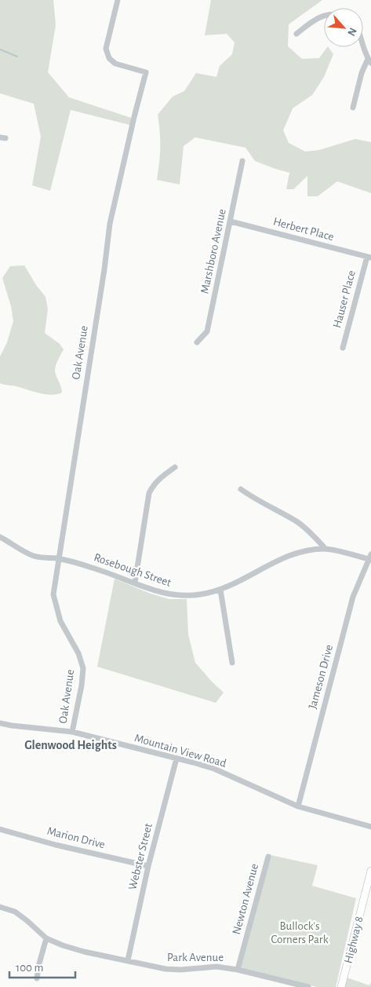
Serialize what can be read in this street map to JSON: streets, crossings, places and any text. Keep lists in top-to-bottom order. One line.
{"streets":{"main road":["Highway 8"],"street":["Herbert Place","Marshboro Avenue","Hauser Place","Oak Avenue","Rosebough Street","Jameson Drive","Mountain View Road","Marion Drive","Webster Street","Newton Avenue","Park Avenue"]},"crossings":[["Herbert Place","Marshboro Avenue"],["Herbert Place","Hauser Place"],["Oak Avenue","Rosebough Street"],["Oak Avenue","Mountain View Road"],["Rosebough Street","Jameson Drive"],["Jameson Drive","Mountain View Road"],["Mountain View Road","Webster Street"],["Marion Drive","Webster Street"],["Webster Street","Park Avenue"],["Newton Avenue","Park Avenue"]],"districts":["Glenwood Heights"],"parks":["Bullock's Corners Park"],"scale_bar":"100 m","north":"bottom right"}
